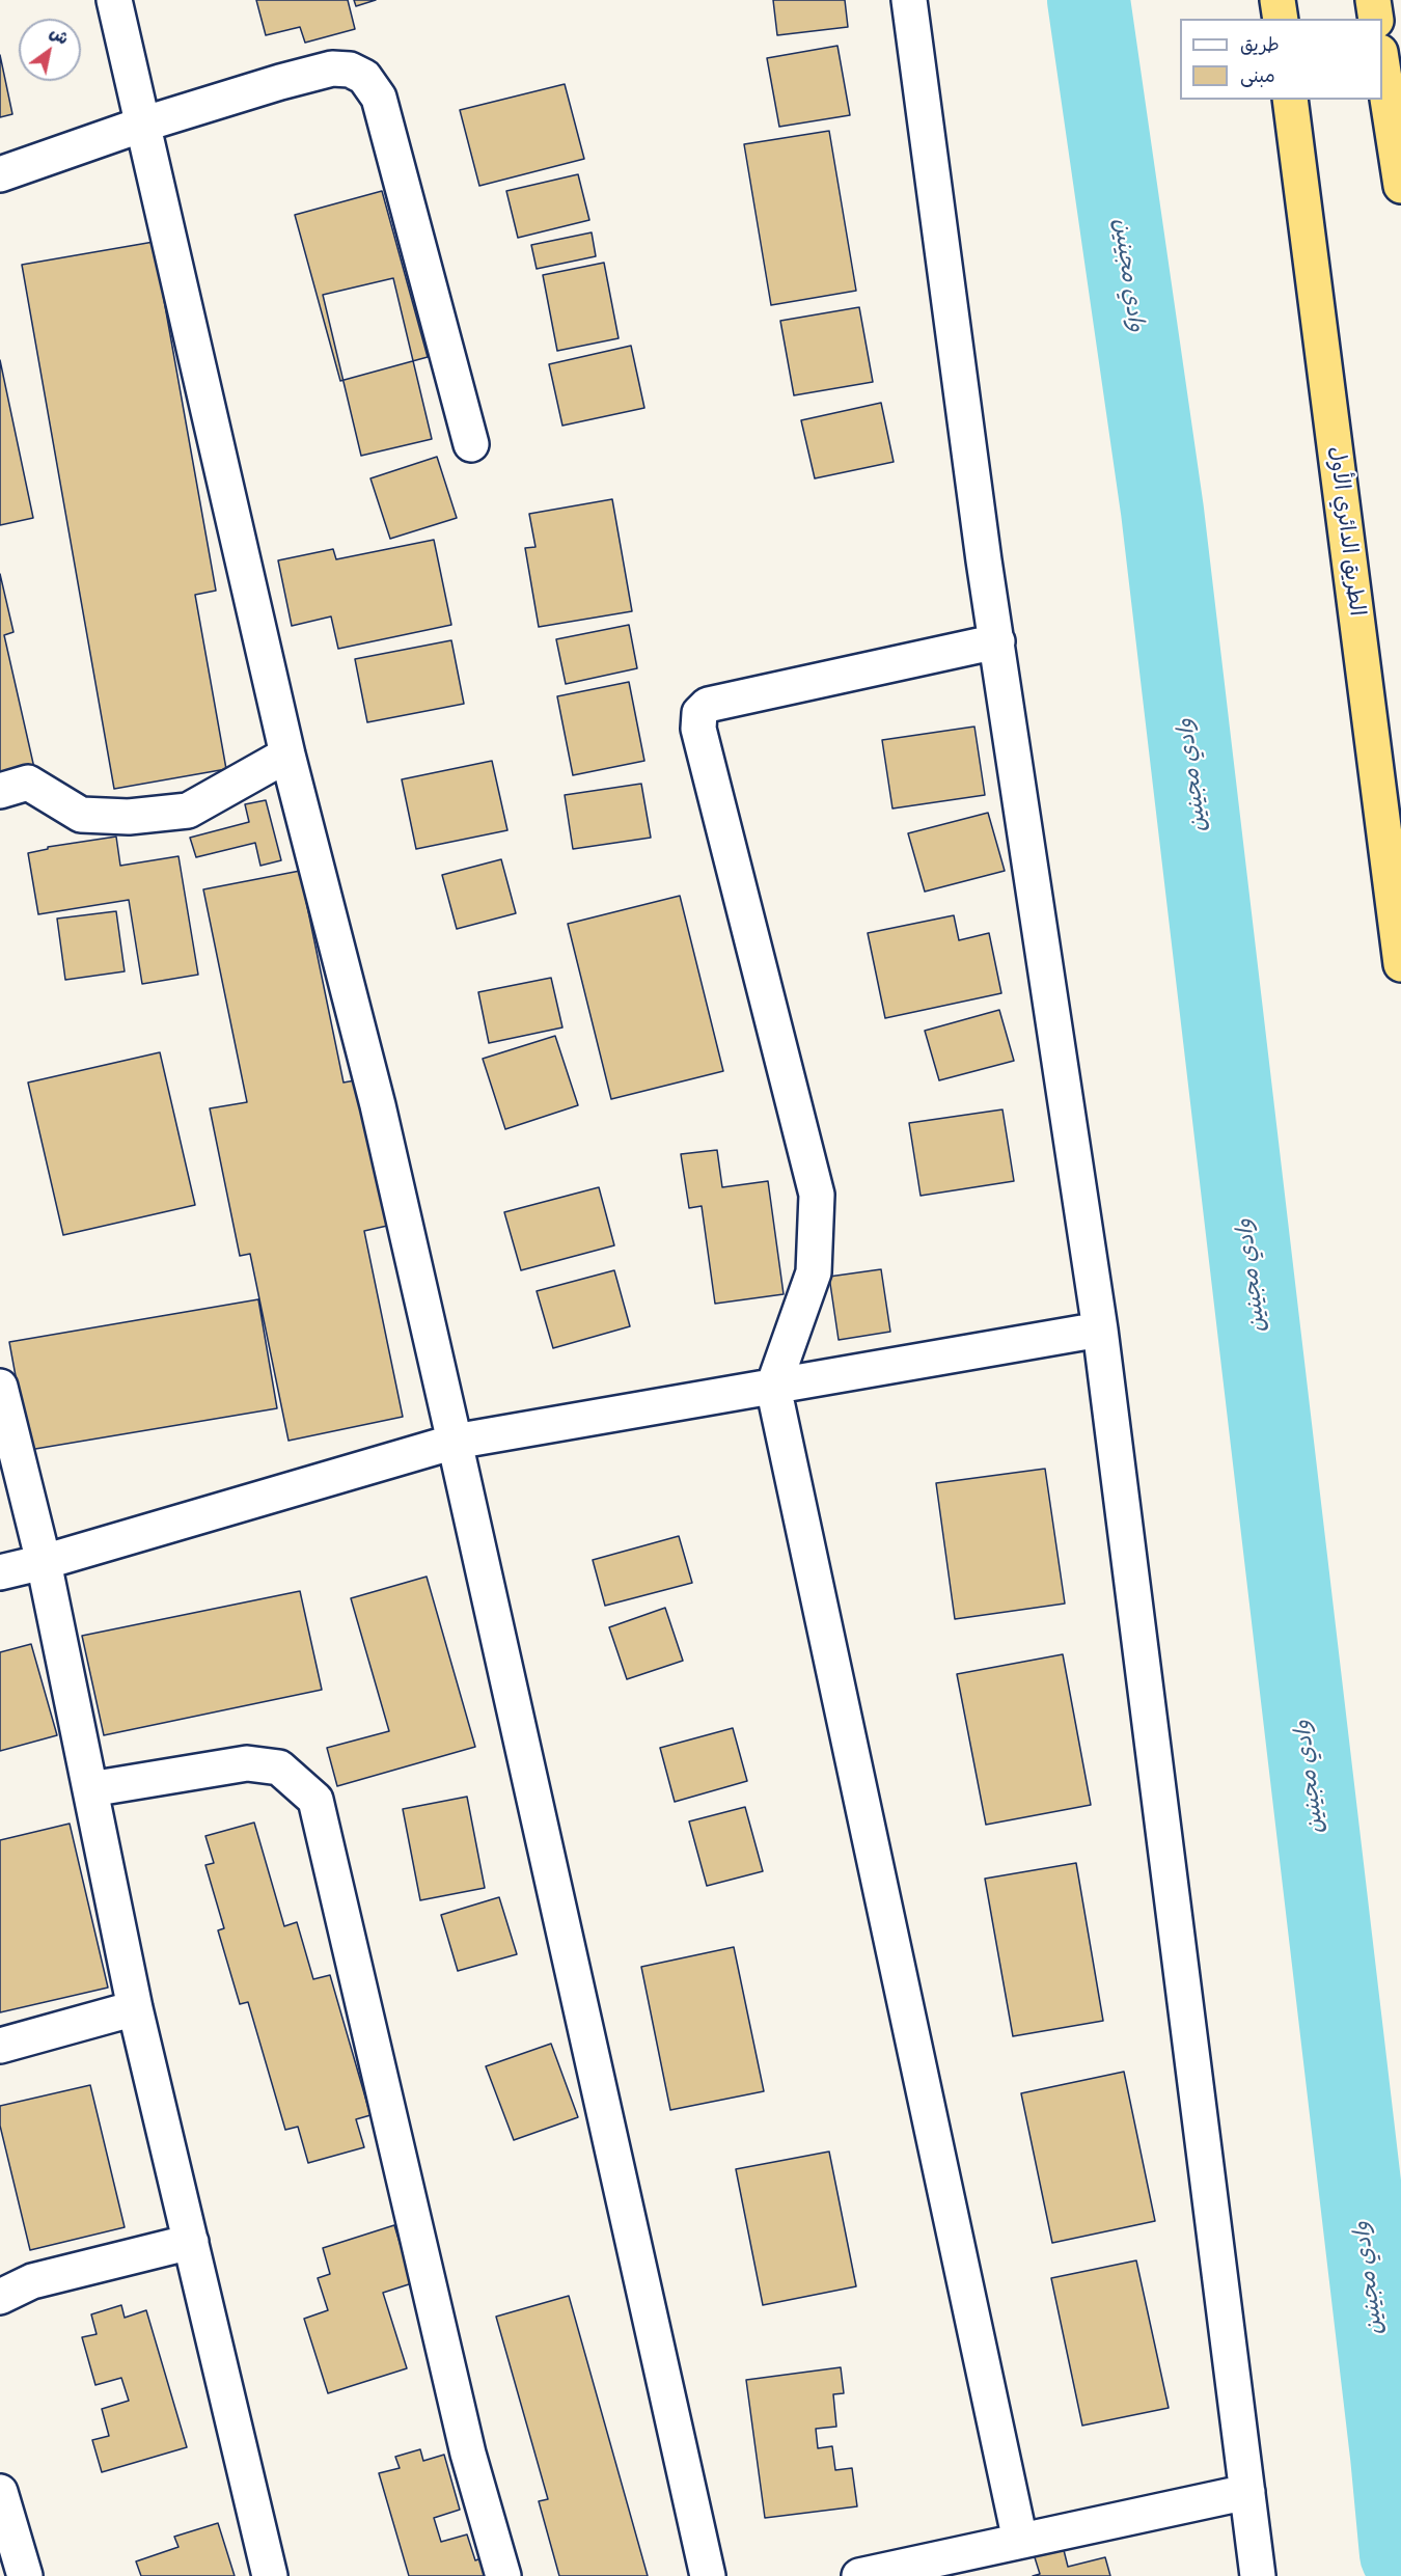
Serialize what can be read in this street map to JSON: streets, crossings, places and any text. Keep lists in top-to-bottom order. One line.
{"streets":{"highway":["الطريق الدائري الأول"]},"water":["وادي مجينين"],"legend":["طريق","مبنى"],"north":"top right"}
